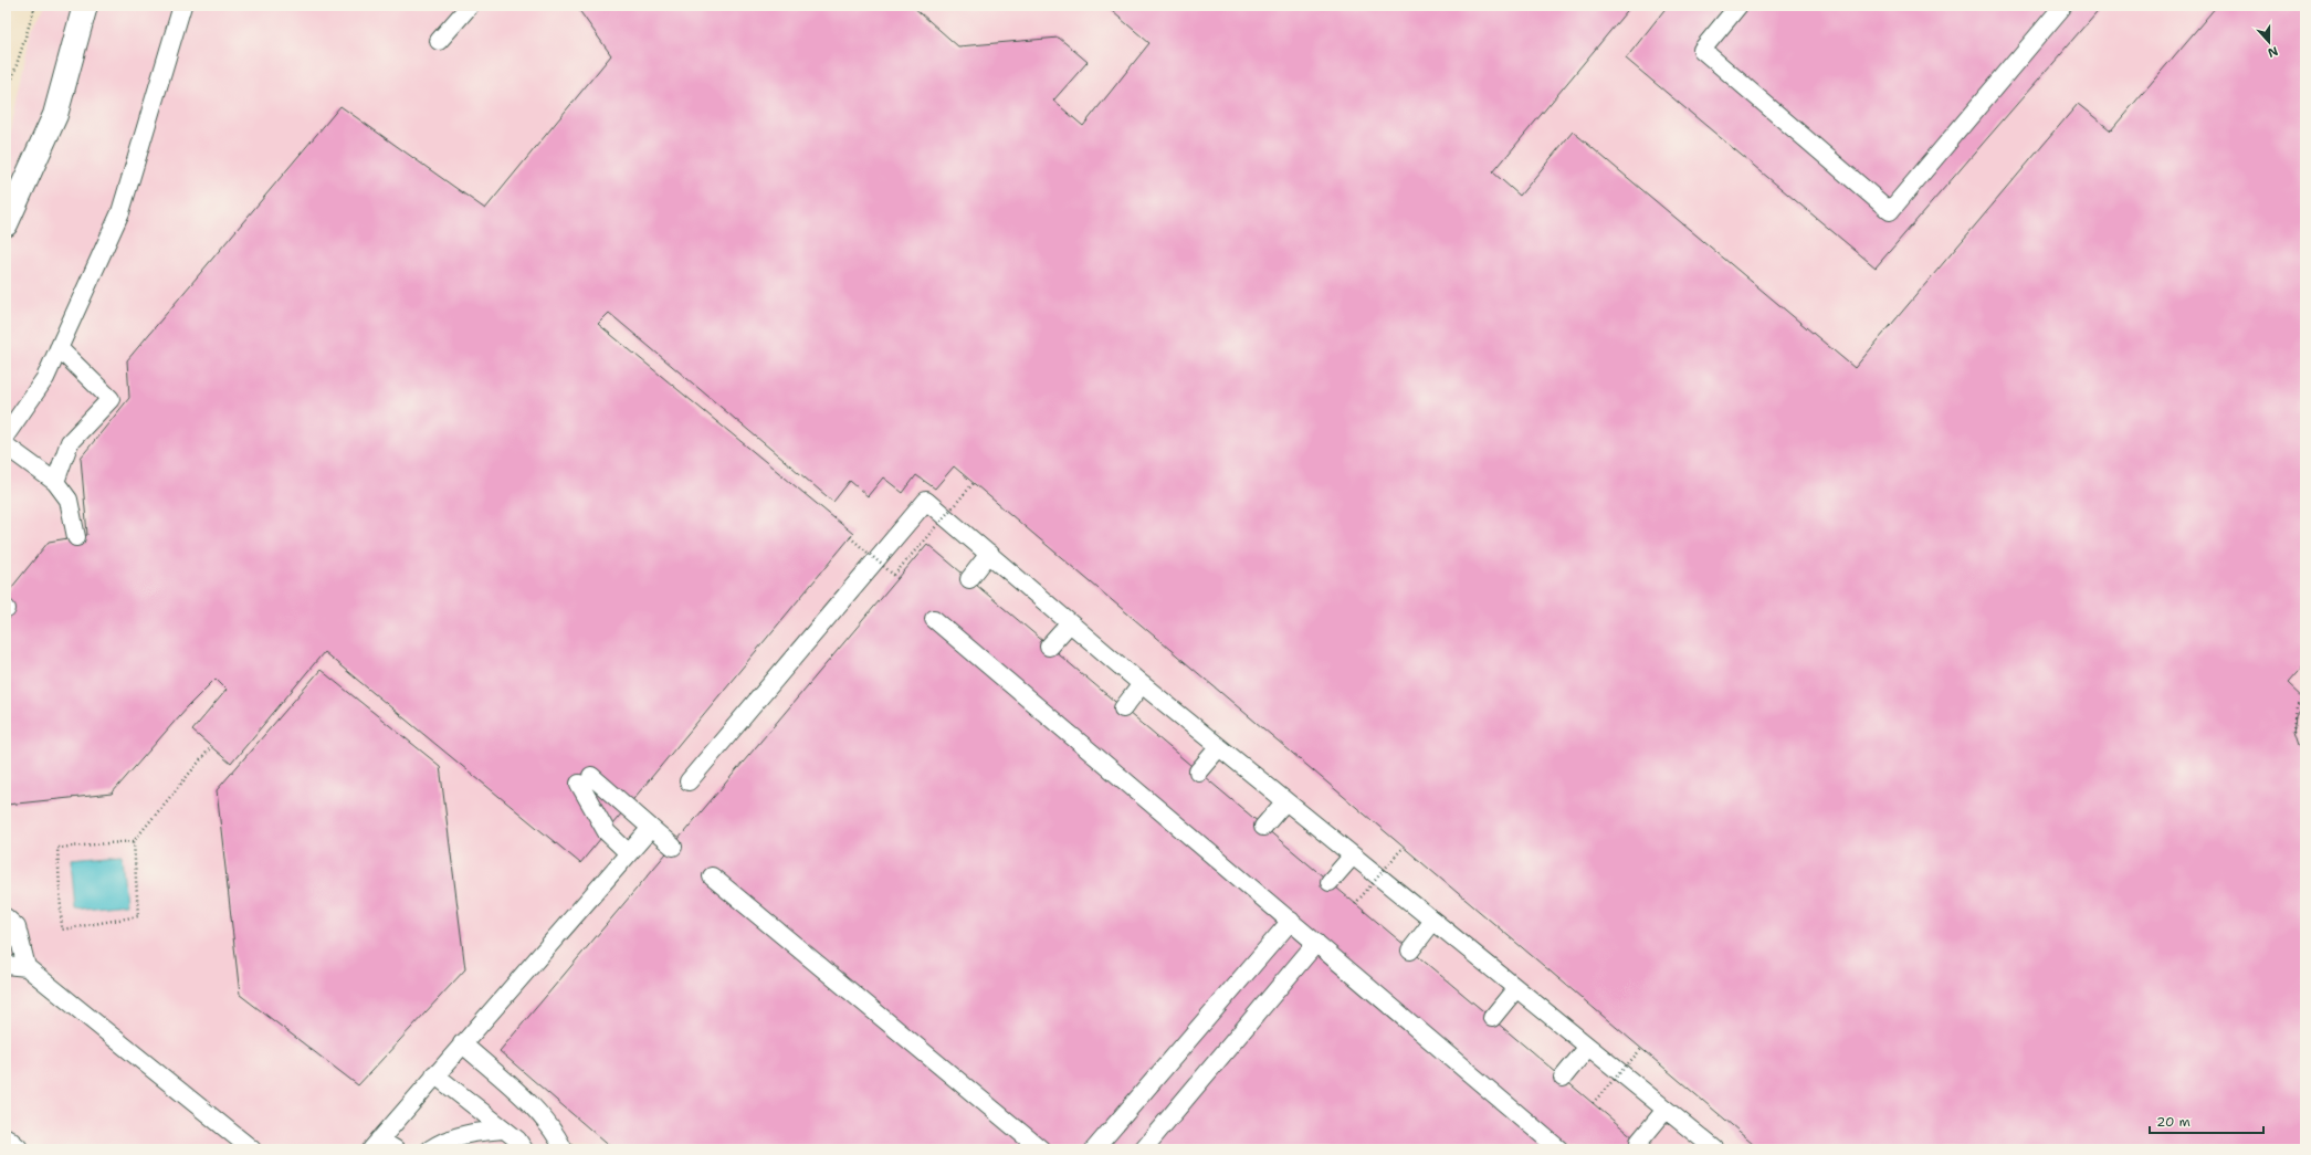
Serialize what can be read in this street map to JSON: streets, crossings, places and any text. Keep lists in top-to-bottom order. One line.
{"scale_bar":"20 m","north":"bottom"}
